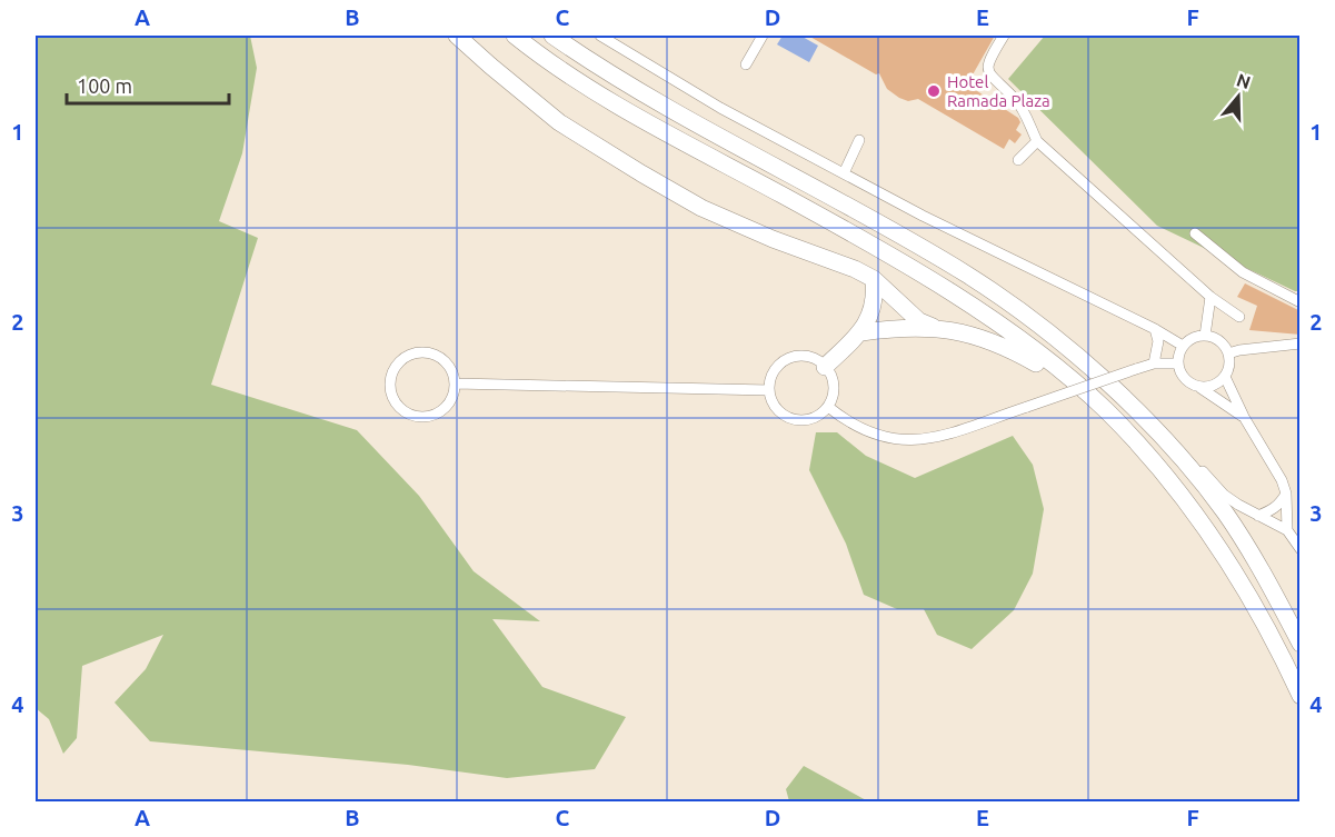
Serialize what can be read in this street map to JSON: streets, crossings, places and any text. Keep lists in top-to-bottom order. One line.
{"places":["Hotel Ramada Plaza"],"scale_bar":"100 m","north":"top","grid":{"columns":["A","B","C","D","E","F"],"rows":["1","2","3","4"]}}
